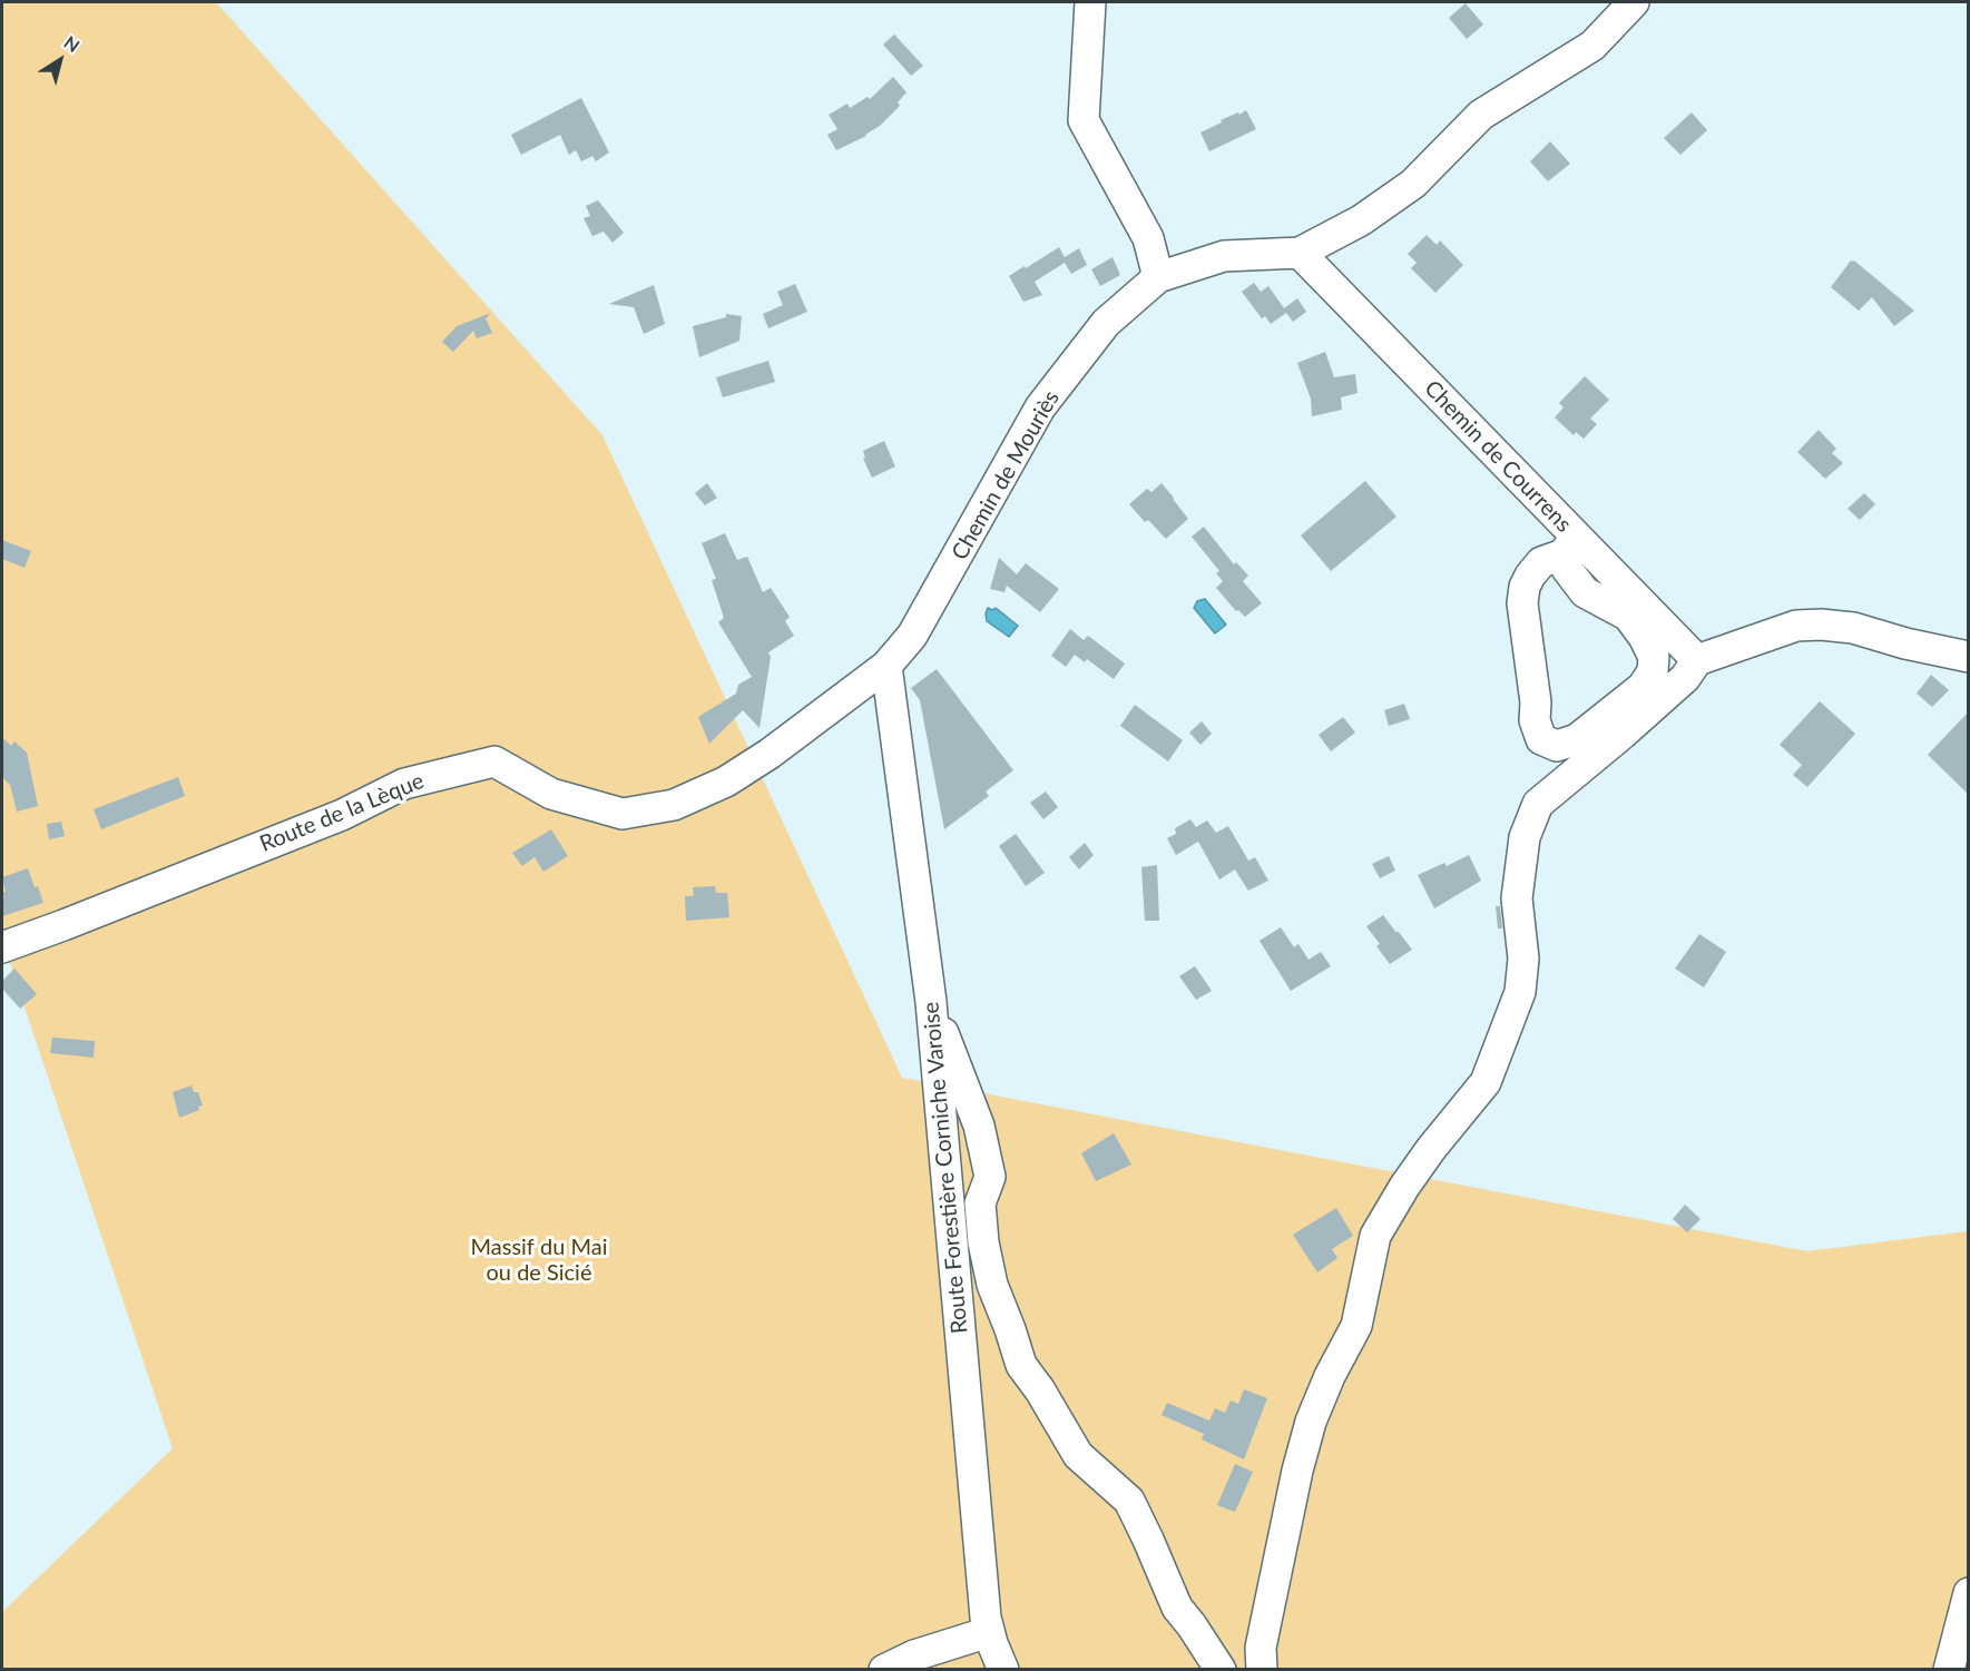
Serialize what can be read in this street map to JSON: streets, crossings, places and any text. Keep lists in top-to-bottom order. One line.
{"streets":{"street":["Chemin de Courrens","Chemin de Mouriès","Route de la Lèque","Route Forestière Corniche Varoise"]},"crossings":[["Chemin de Mouriès","Route de la Lèque"],["Chemin de Mouriès","Route Forestière Corniche Varoise"],["Route de la Lèque","Route Forestière Corniche Varoise"]],"parks":["Massif du Mai ou de Sicié"],"north":"top right"}
